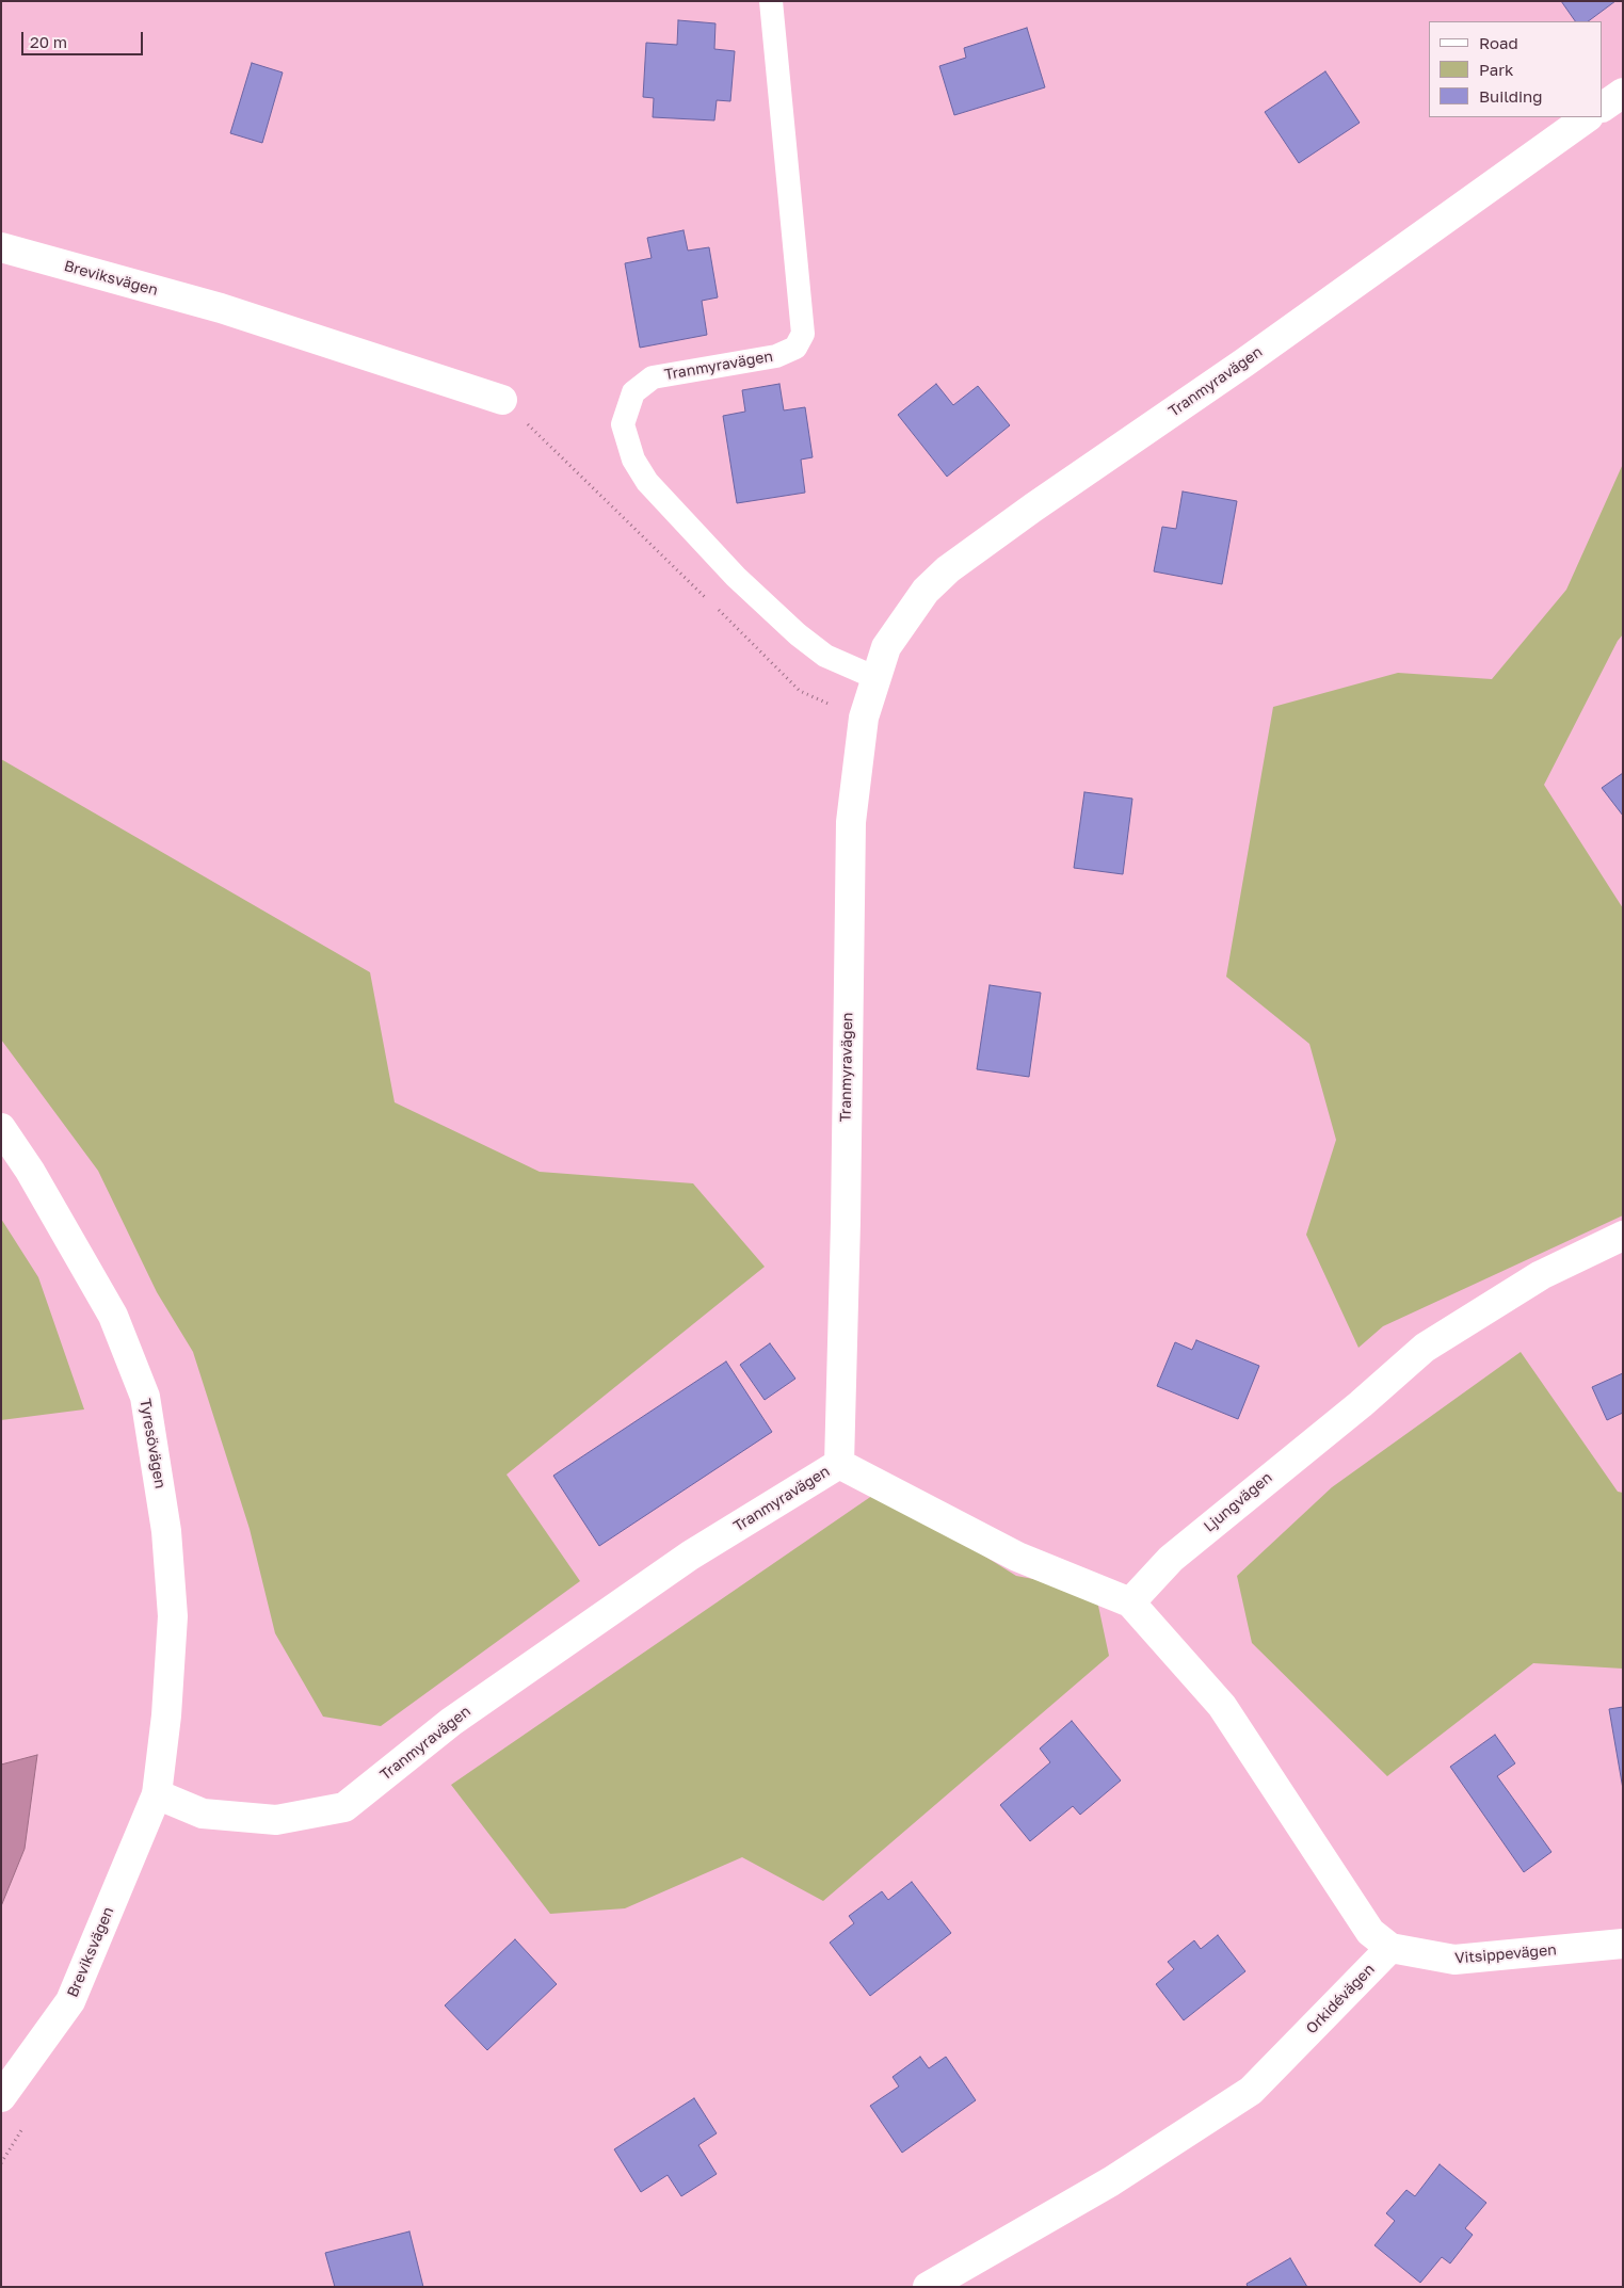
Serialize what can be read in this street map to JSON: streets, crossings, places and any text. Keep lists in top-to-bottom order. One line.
{"streets":{"street":["Breviksvägen","Tranmyravägen","Tyresövägen","Ljungvägen","Vitsippevägen","Orkidévägen"]},"crossings":[["Breviksvägen","Tranmyravägen"],["Breviksvägen","Tyresövägen"],["Tranmyravägen","Tyresövägen"],["Vitsippevägen","Orkidévägen"]],"legend":["Road","Park","Building"],"scale_bar":"20 m"}
